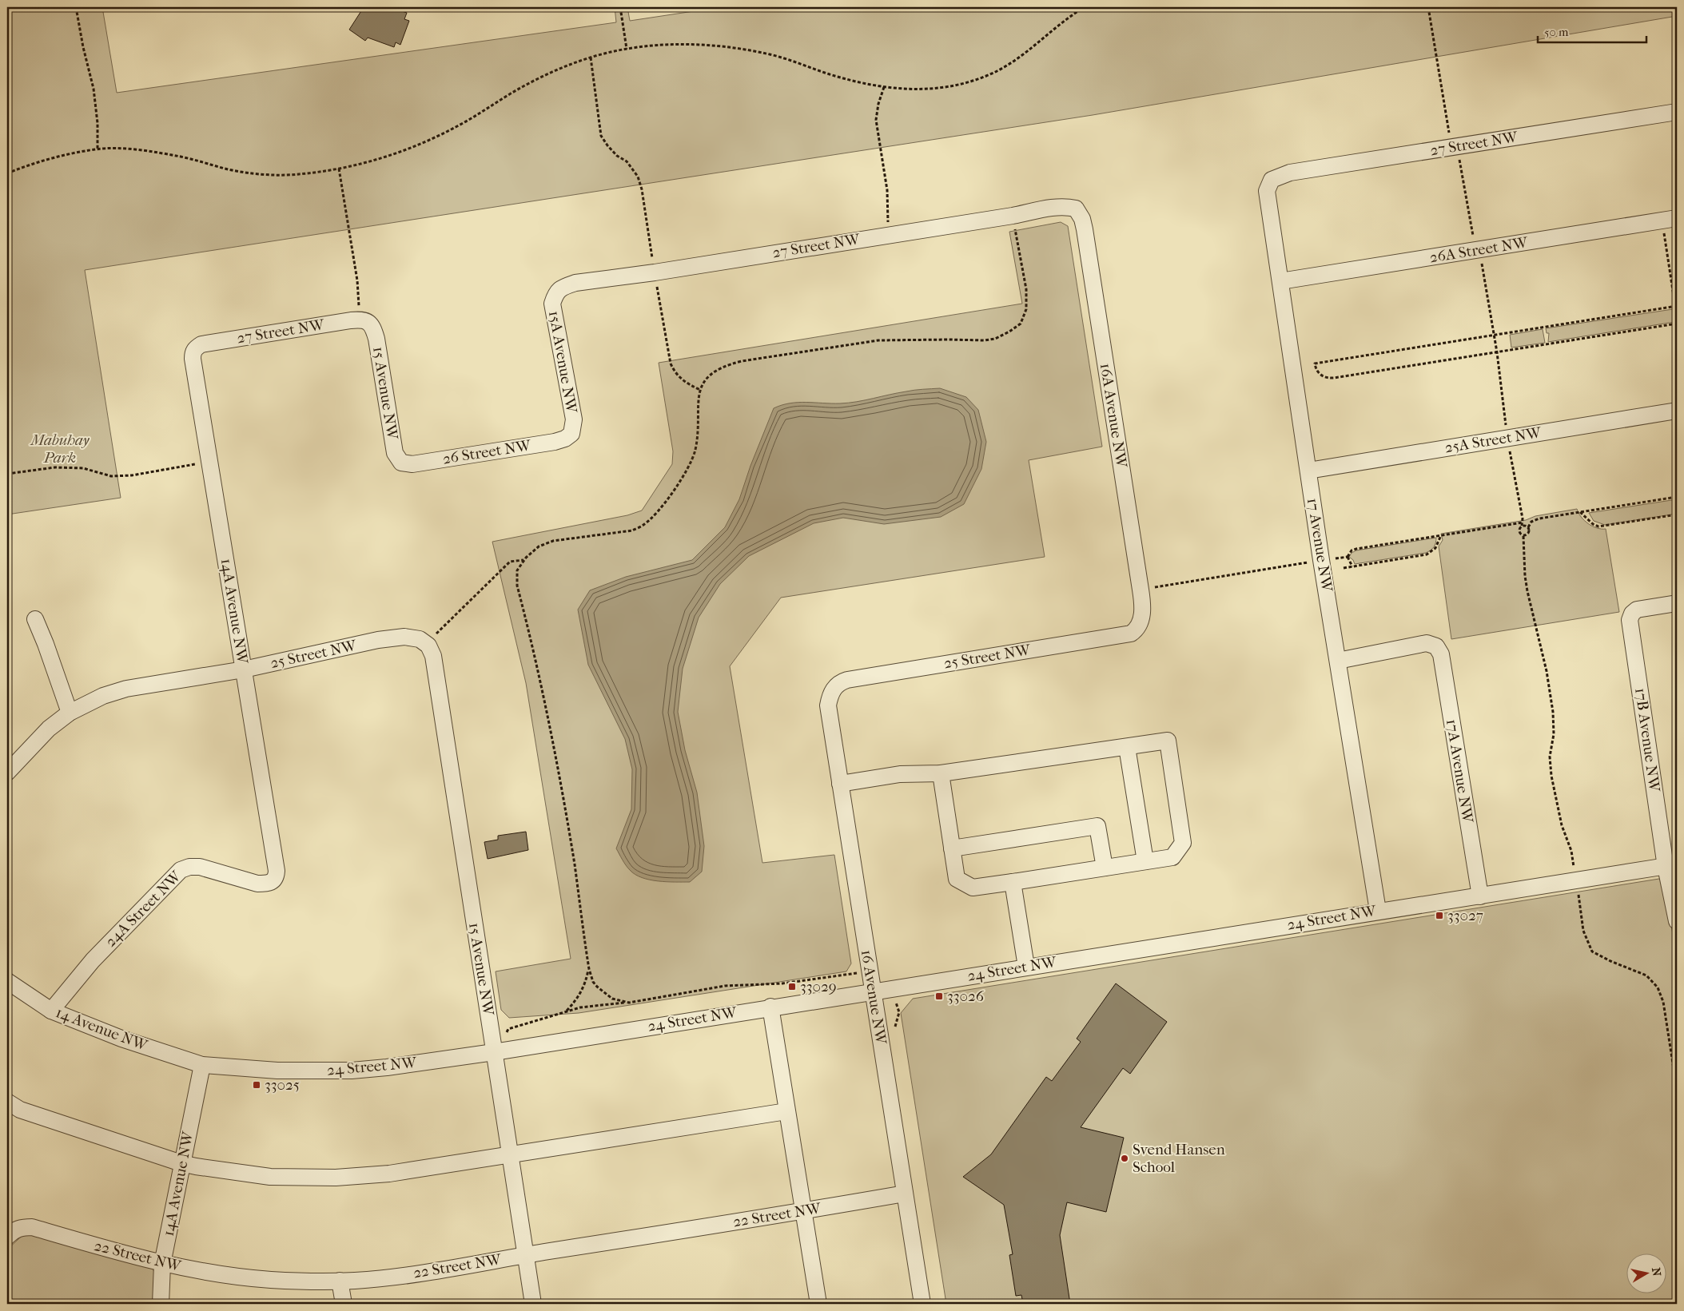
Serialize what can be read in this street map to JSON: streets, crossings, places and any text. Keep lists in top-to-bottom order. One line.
{"streets":{"street":["27 Street NW","26A Street NW","15A Avenue NW","15 Avenue NW","16A Avenue NW","25A Street NW","26 Street NW","17 Avenue NW","14A Avenue NW","25 Street NW","17B Avenue NW","17A Avenue NW","24A Street NW","24 Street NW","16 Avenue NW","14 Avenue NW","22 Street NW"]},"crossings":[["27 Street NW","15A Avenue NW"],["27 Street NW","15 Avenue NW"],["27 Street NW","16A Avenue NW"],["27 Street NW","17 Avenue NW"],["27 Street NW","14A Avenue NW"],["26A Street NW","17 Avenue NW"],["15A Avenue NW","26 Street NW"],["15 Avenue NW","26 Street NW"],["15 Avenue NW","25 Street NW"],["15 Avenue NW","24 Street NW"],["15 Avenue NW","22 Street NW"],["16A Avenue NW","25 Street NW"],["25A Street NW","17 Avenue NW"],["17 Avenue NW","17A Avenue NW"],["17 Avenue NW","24 Street NW"],["14A Avenue NW","25 Street NW"],["14A Avenue NW","24A Street NW"],["14A Avenue NW","24 Street NW"],["14A Avenue NW","14 Avenue NW"],["14A Avenue NW","22 Street NW"],["25 Street NW","16 Avenue NW"],["17B Avenue NW","24 Street NW"],["17A Avenue NW","24 Street NW"],["24A Street NW","14 Avenue NW"],["24 Street NW","16 Avenue NW"],["24 Street NW","14 Avenue NW"],["16 Avenue NW","22 Street NW"]],"parks":["Mabuhay Park"],"places":{"transit":["33027","33029","33026","33025"],"other":["Svend Hansen School"]},"scale_bar":"50 m","north":"right"}
